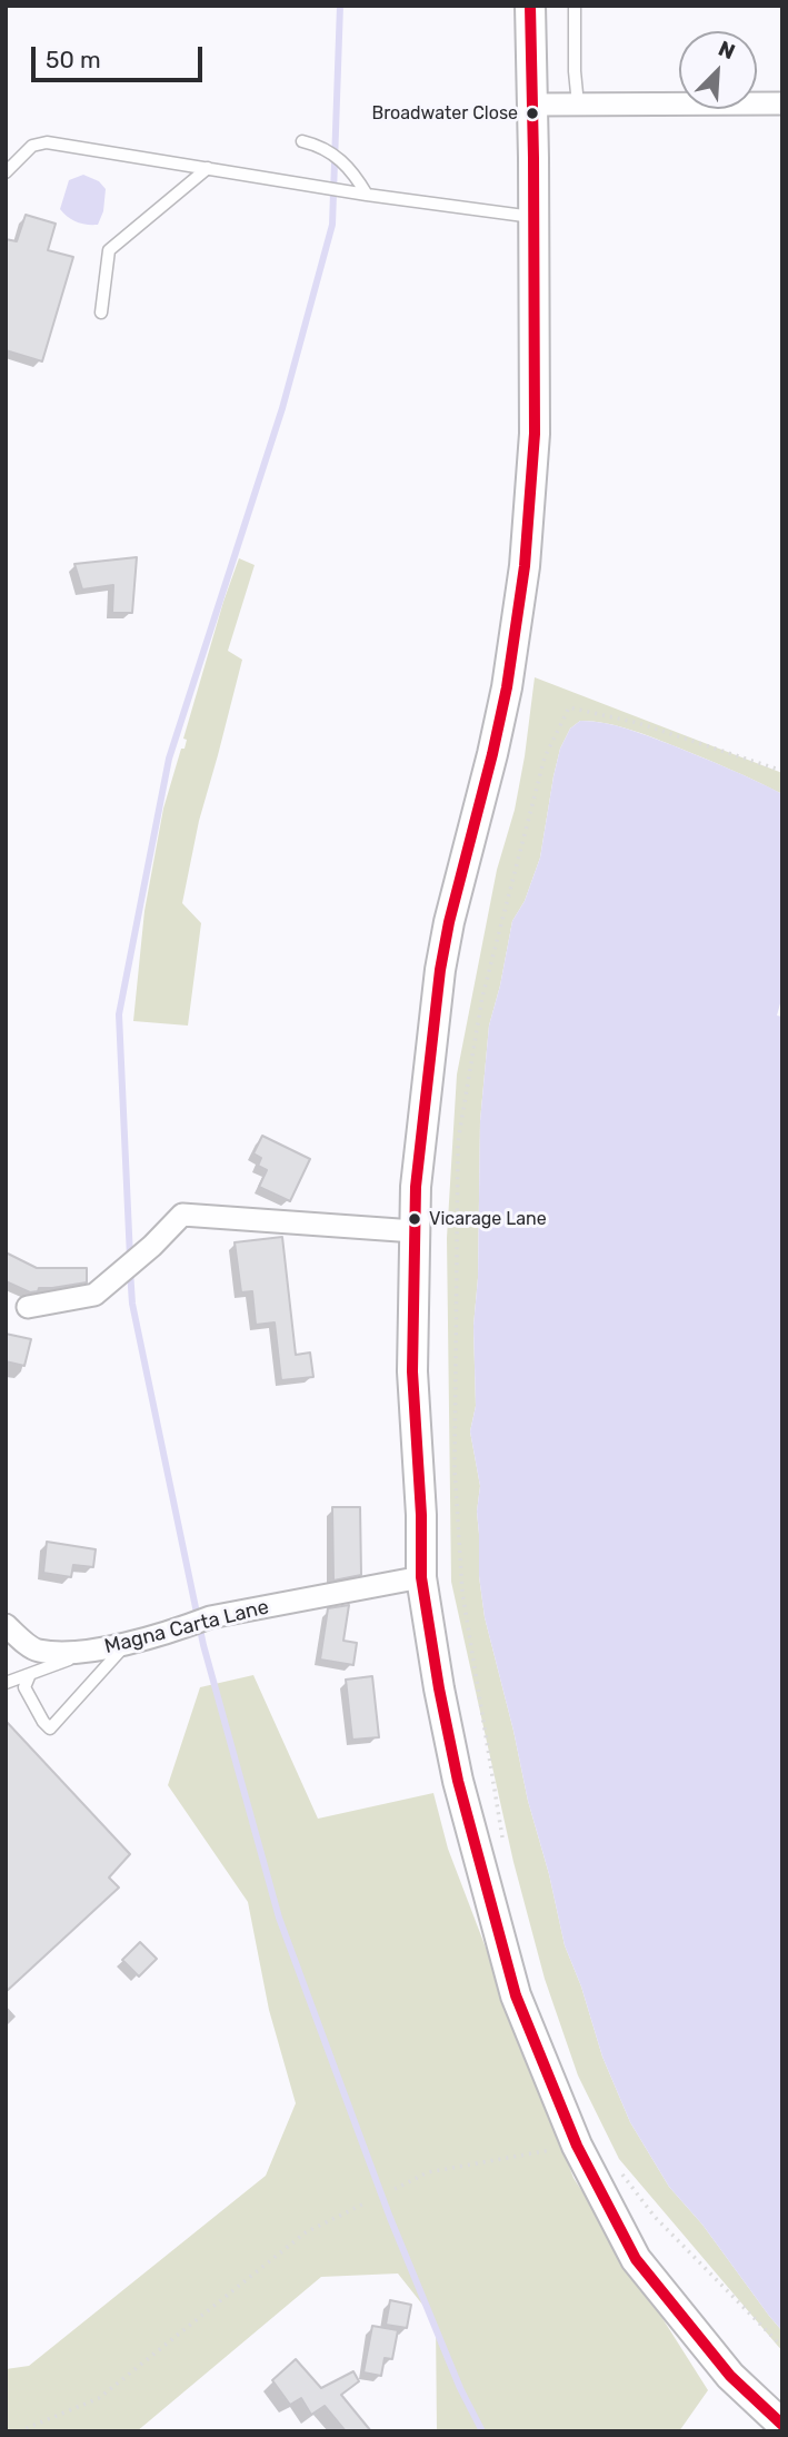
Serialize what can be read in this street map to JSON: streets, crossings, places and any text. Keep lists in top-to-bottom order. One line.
{"streets":{"street":["Magna Carta Lane"]},"places":["Broadwater Close","Vicarage Lane"],"scale_bar":"50 m","north":"top right"}
